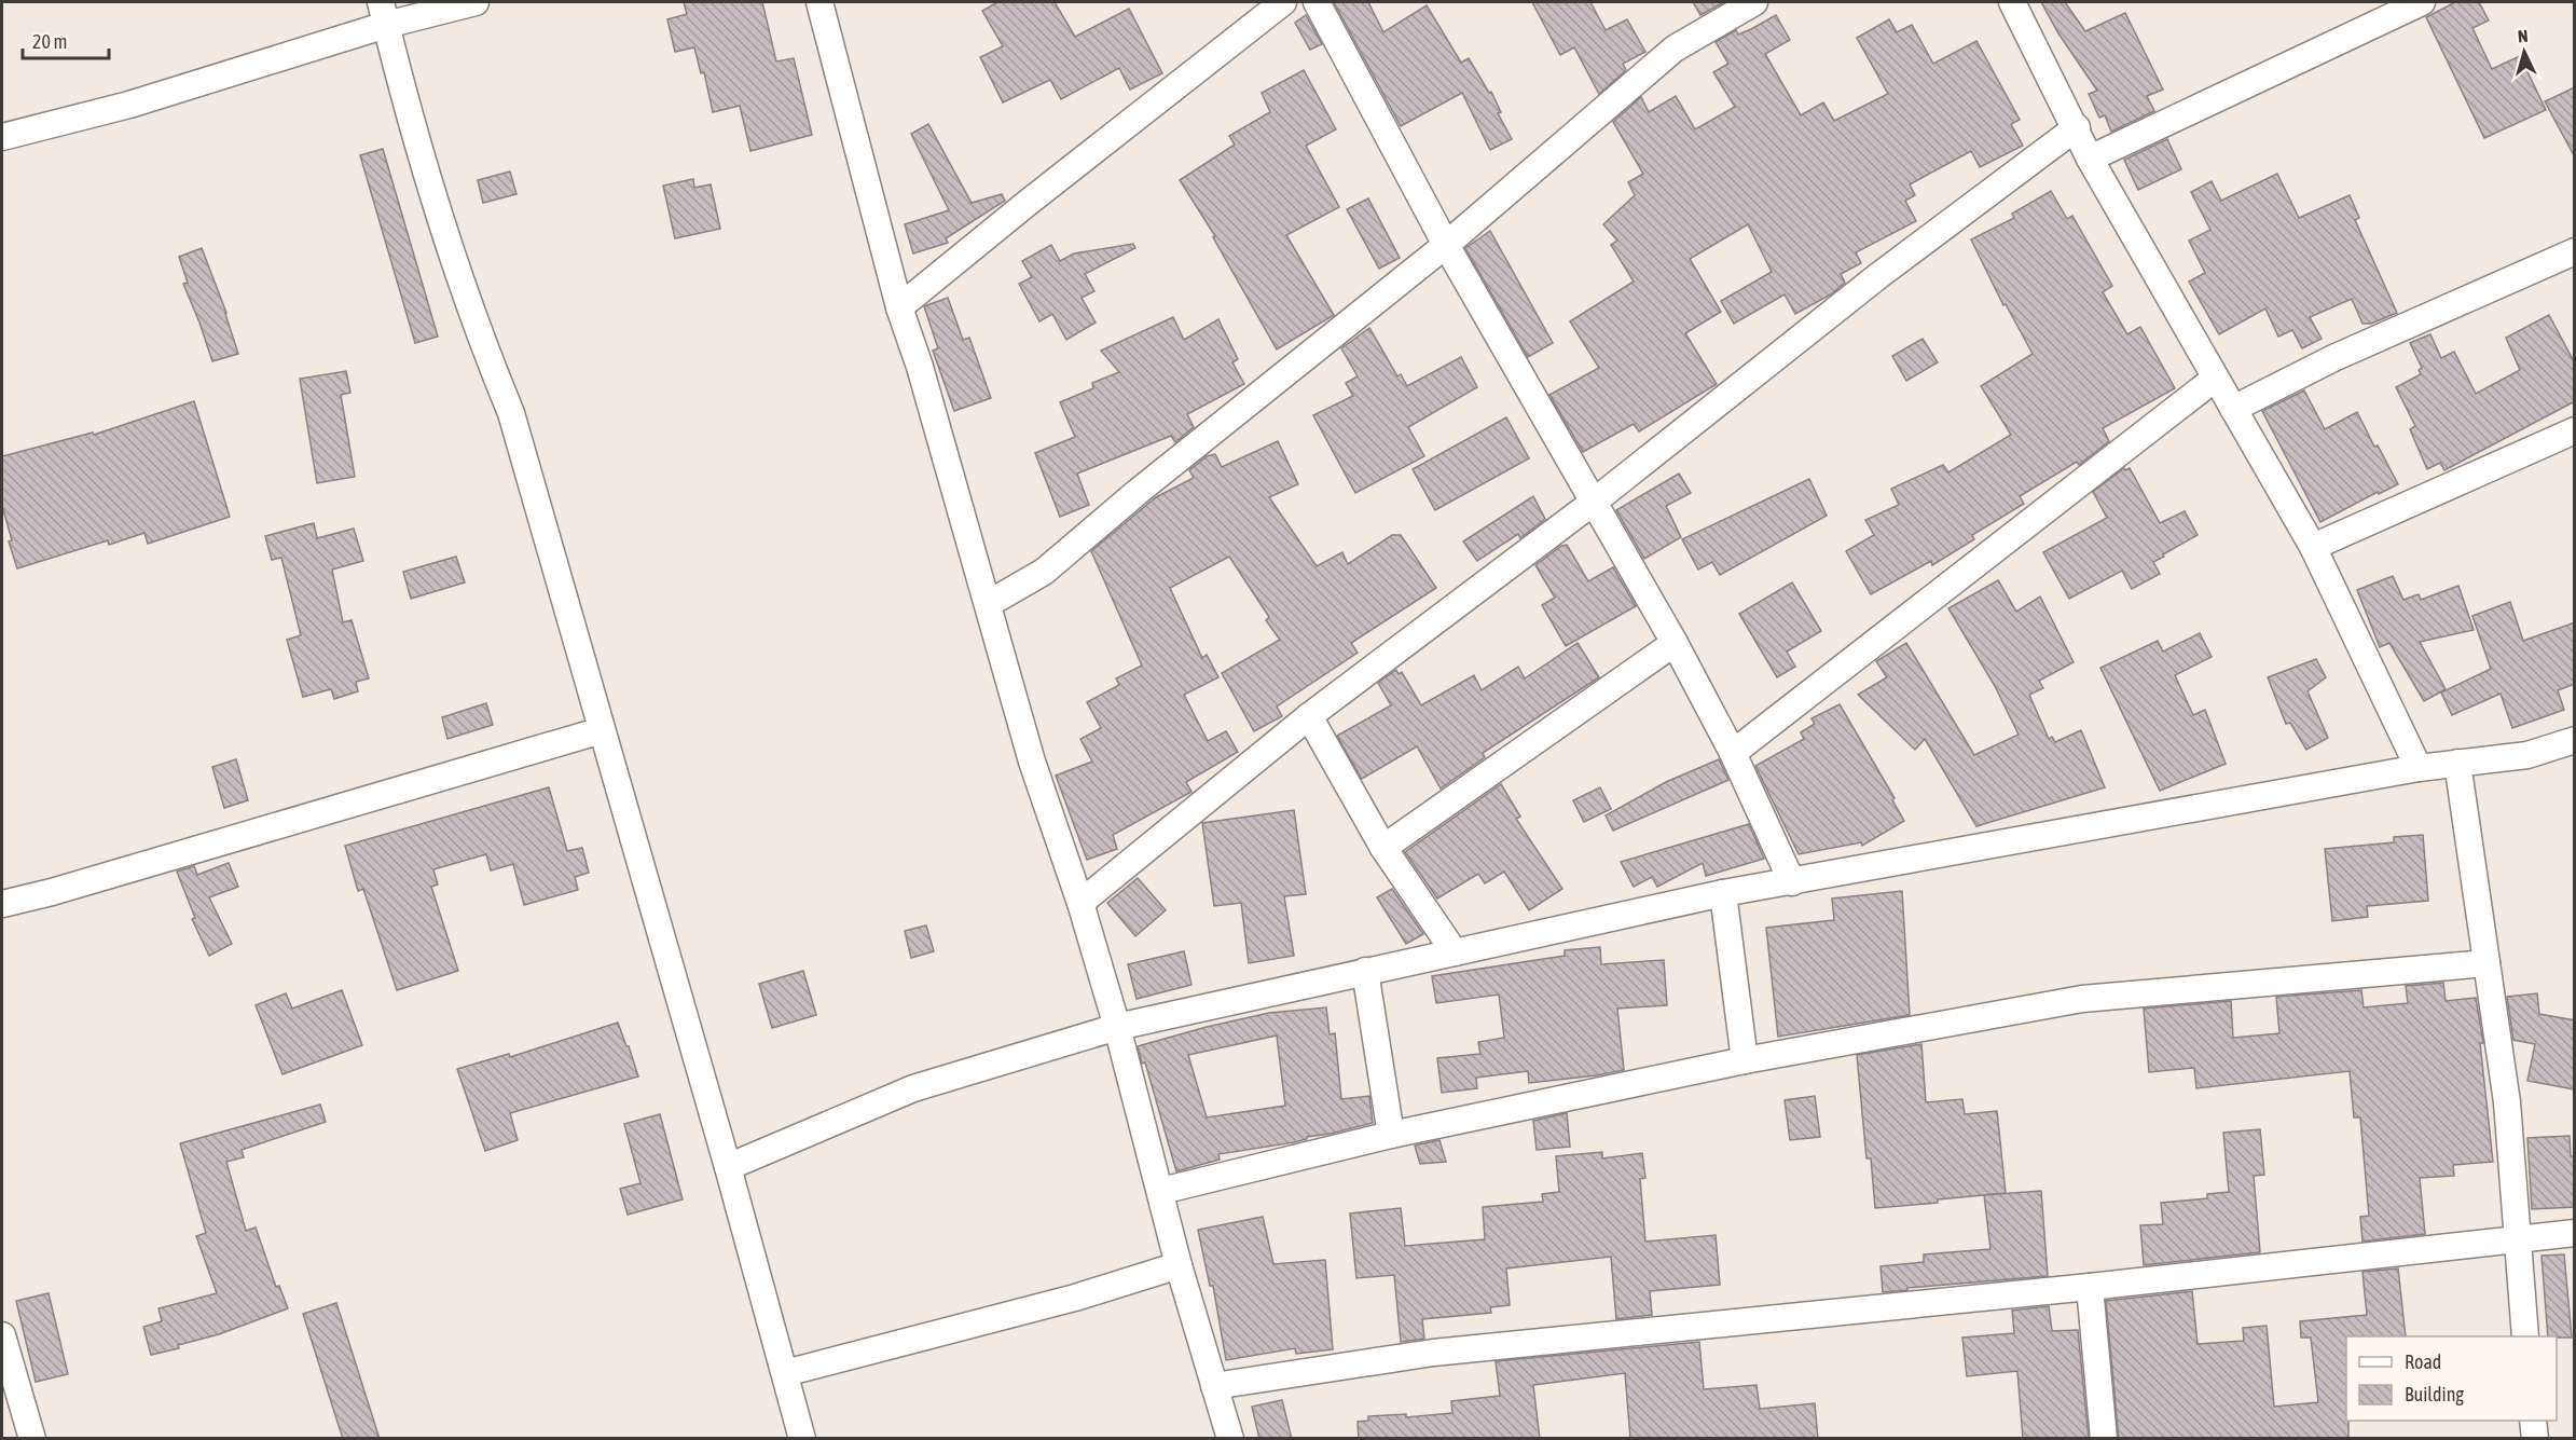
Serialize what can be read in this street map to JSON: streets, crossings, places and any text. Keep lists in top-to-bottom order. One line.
{"legend":["Road","Building"],"scale_bar":"20 m","north":"top"}
